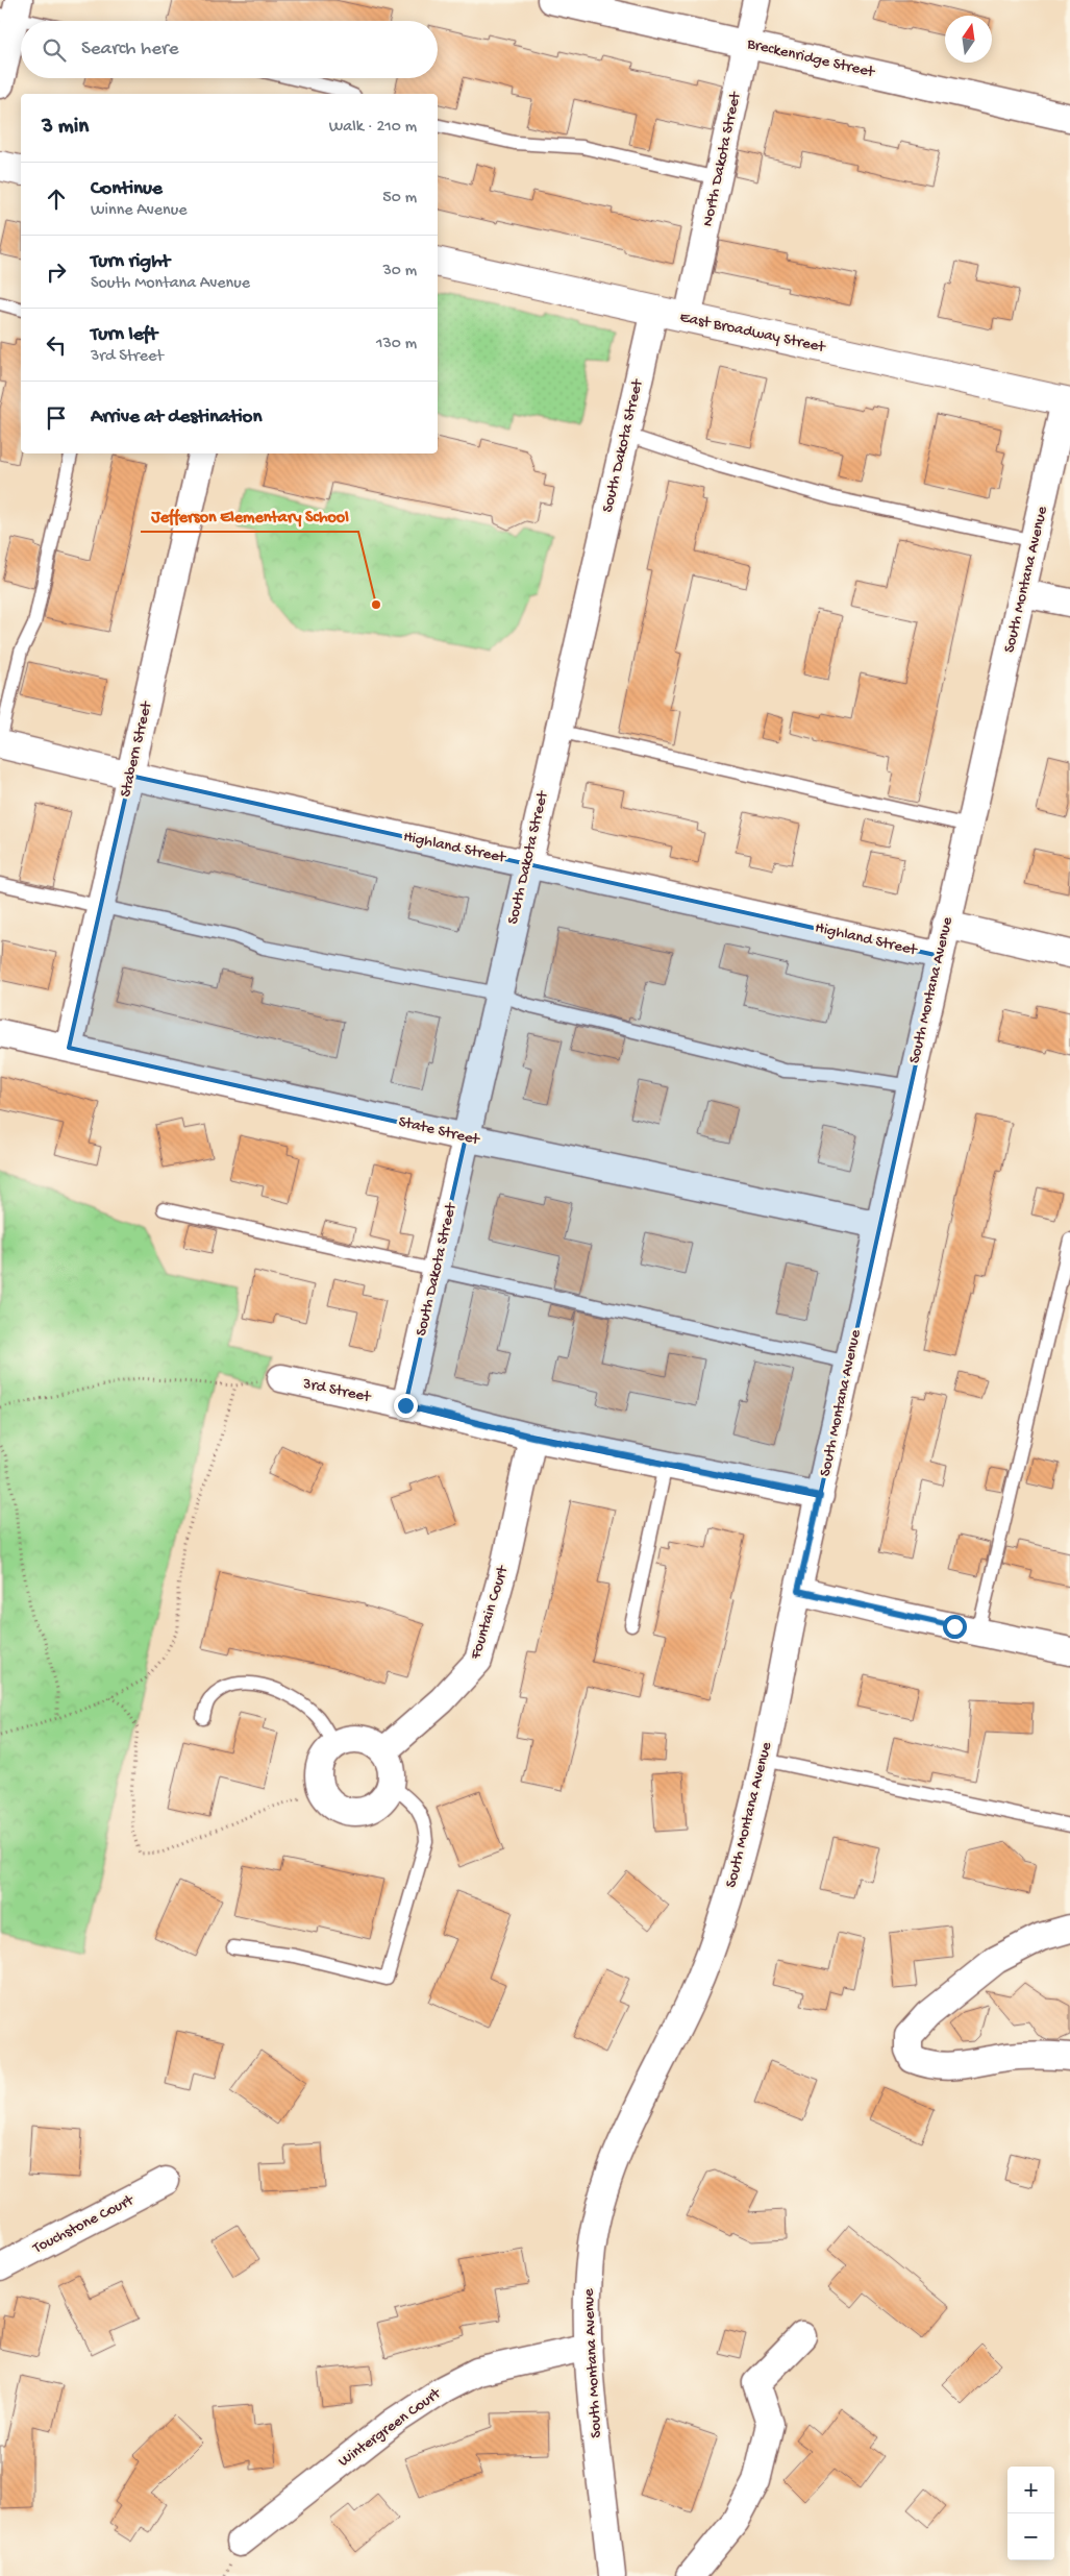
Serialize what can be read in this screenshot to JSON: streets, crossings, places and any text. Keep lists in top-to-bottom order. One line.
{"streets":{"street":["Breckenridge Street","North Dakota Street","East Broadway Street","South Dakota Street","South Montana Avenue","Stabern Street","Highland Street","State Street","3rd Street","Fountain Court","Touchstone Court","Wintergreen Court"]},"crossings":[["Breckenridge Street","North Dakota Street"],["North Dakota Street","East Broadway Street"],["East Broadway Street","South Dakota Street"],["East Broadway Street","South Montana Avenue"],["South Dakota Street","Highland Street"],["South Dakota Street","State Street"],["South Dakota Street","3rd Street"],["South Montana Avenue","Highland Street"],["South Montana Avenue","State Street"],["South Montana Avenue","3rd Street"],["South Montana Avenue","Wintergreen Court"],["Stabern Street","Highland Street"],["Stabern Street","State Street"],["3rd Street","Fountain Court"]],"places":["Jefferson Elementary School"],"north":"top","page":{"search":"Search here","heading":["3 min","Walk · 210 m"],"list":[["Continue","Winne Avenue","50 m"],["Turn right","South Montana Avenue","30 m"],["Turn left","3rd Street","130 m"],"Arrive at destination"],"map_buttons":["+","−"]}}
